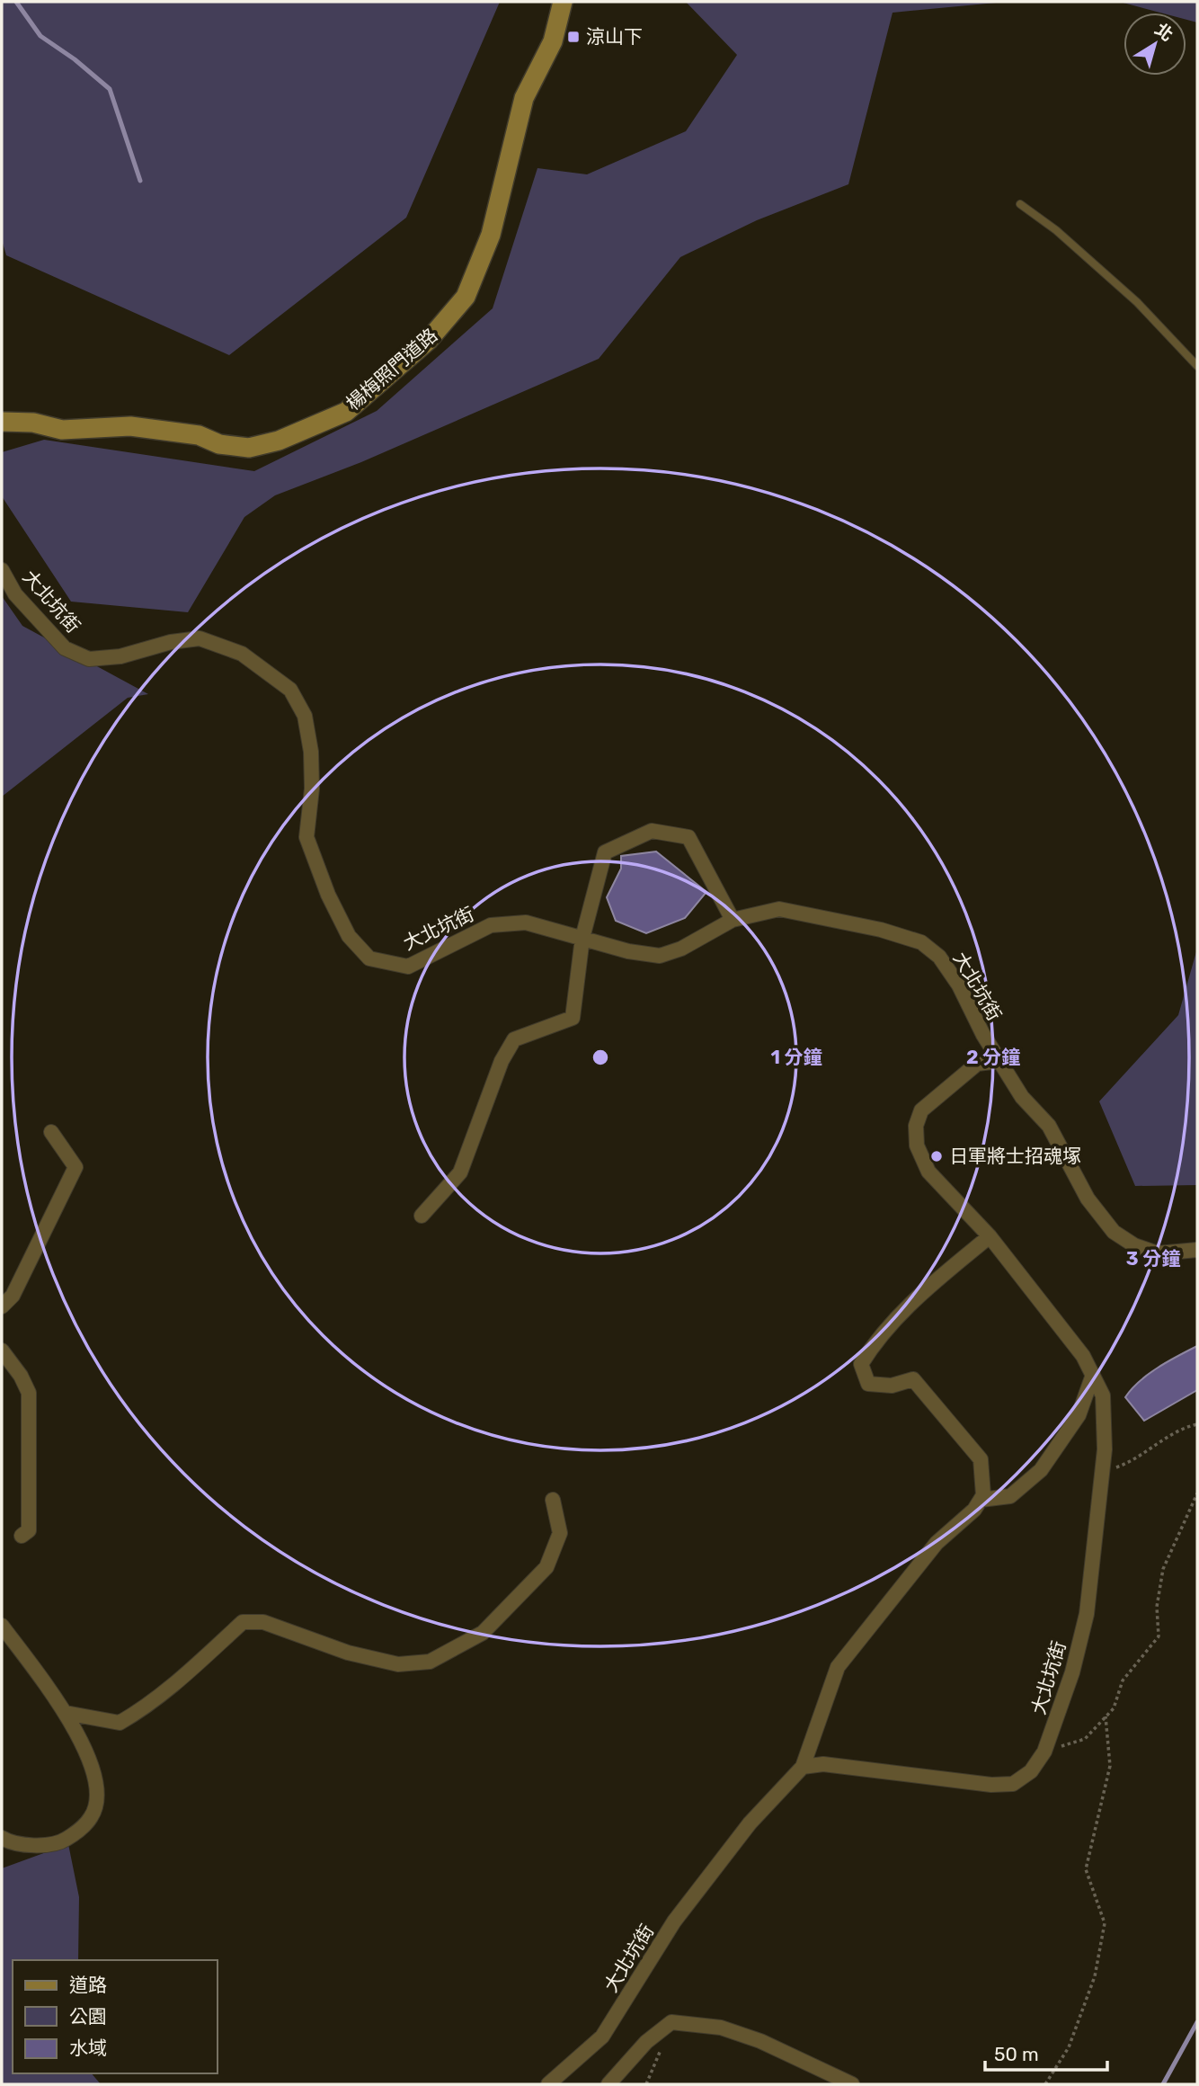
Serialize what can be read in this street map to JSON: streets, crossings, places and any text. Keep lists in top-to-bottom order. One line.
{"streets":{"street":["楊梅照門道路","大北坑街"]},"places":{"transit":["涼山下"],"other":["日軍將士招魂塚"]},"legend":["道路","公園","水域"],"scale_bar":"50 m","north":"top right","rings":["1 分鐘","2 分鐘","3 分鐘"]}
